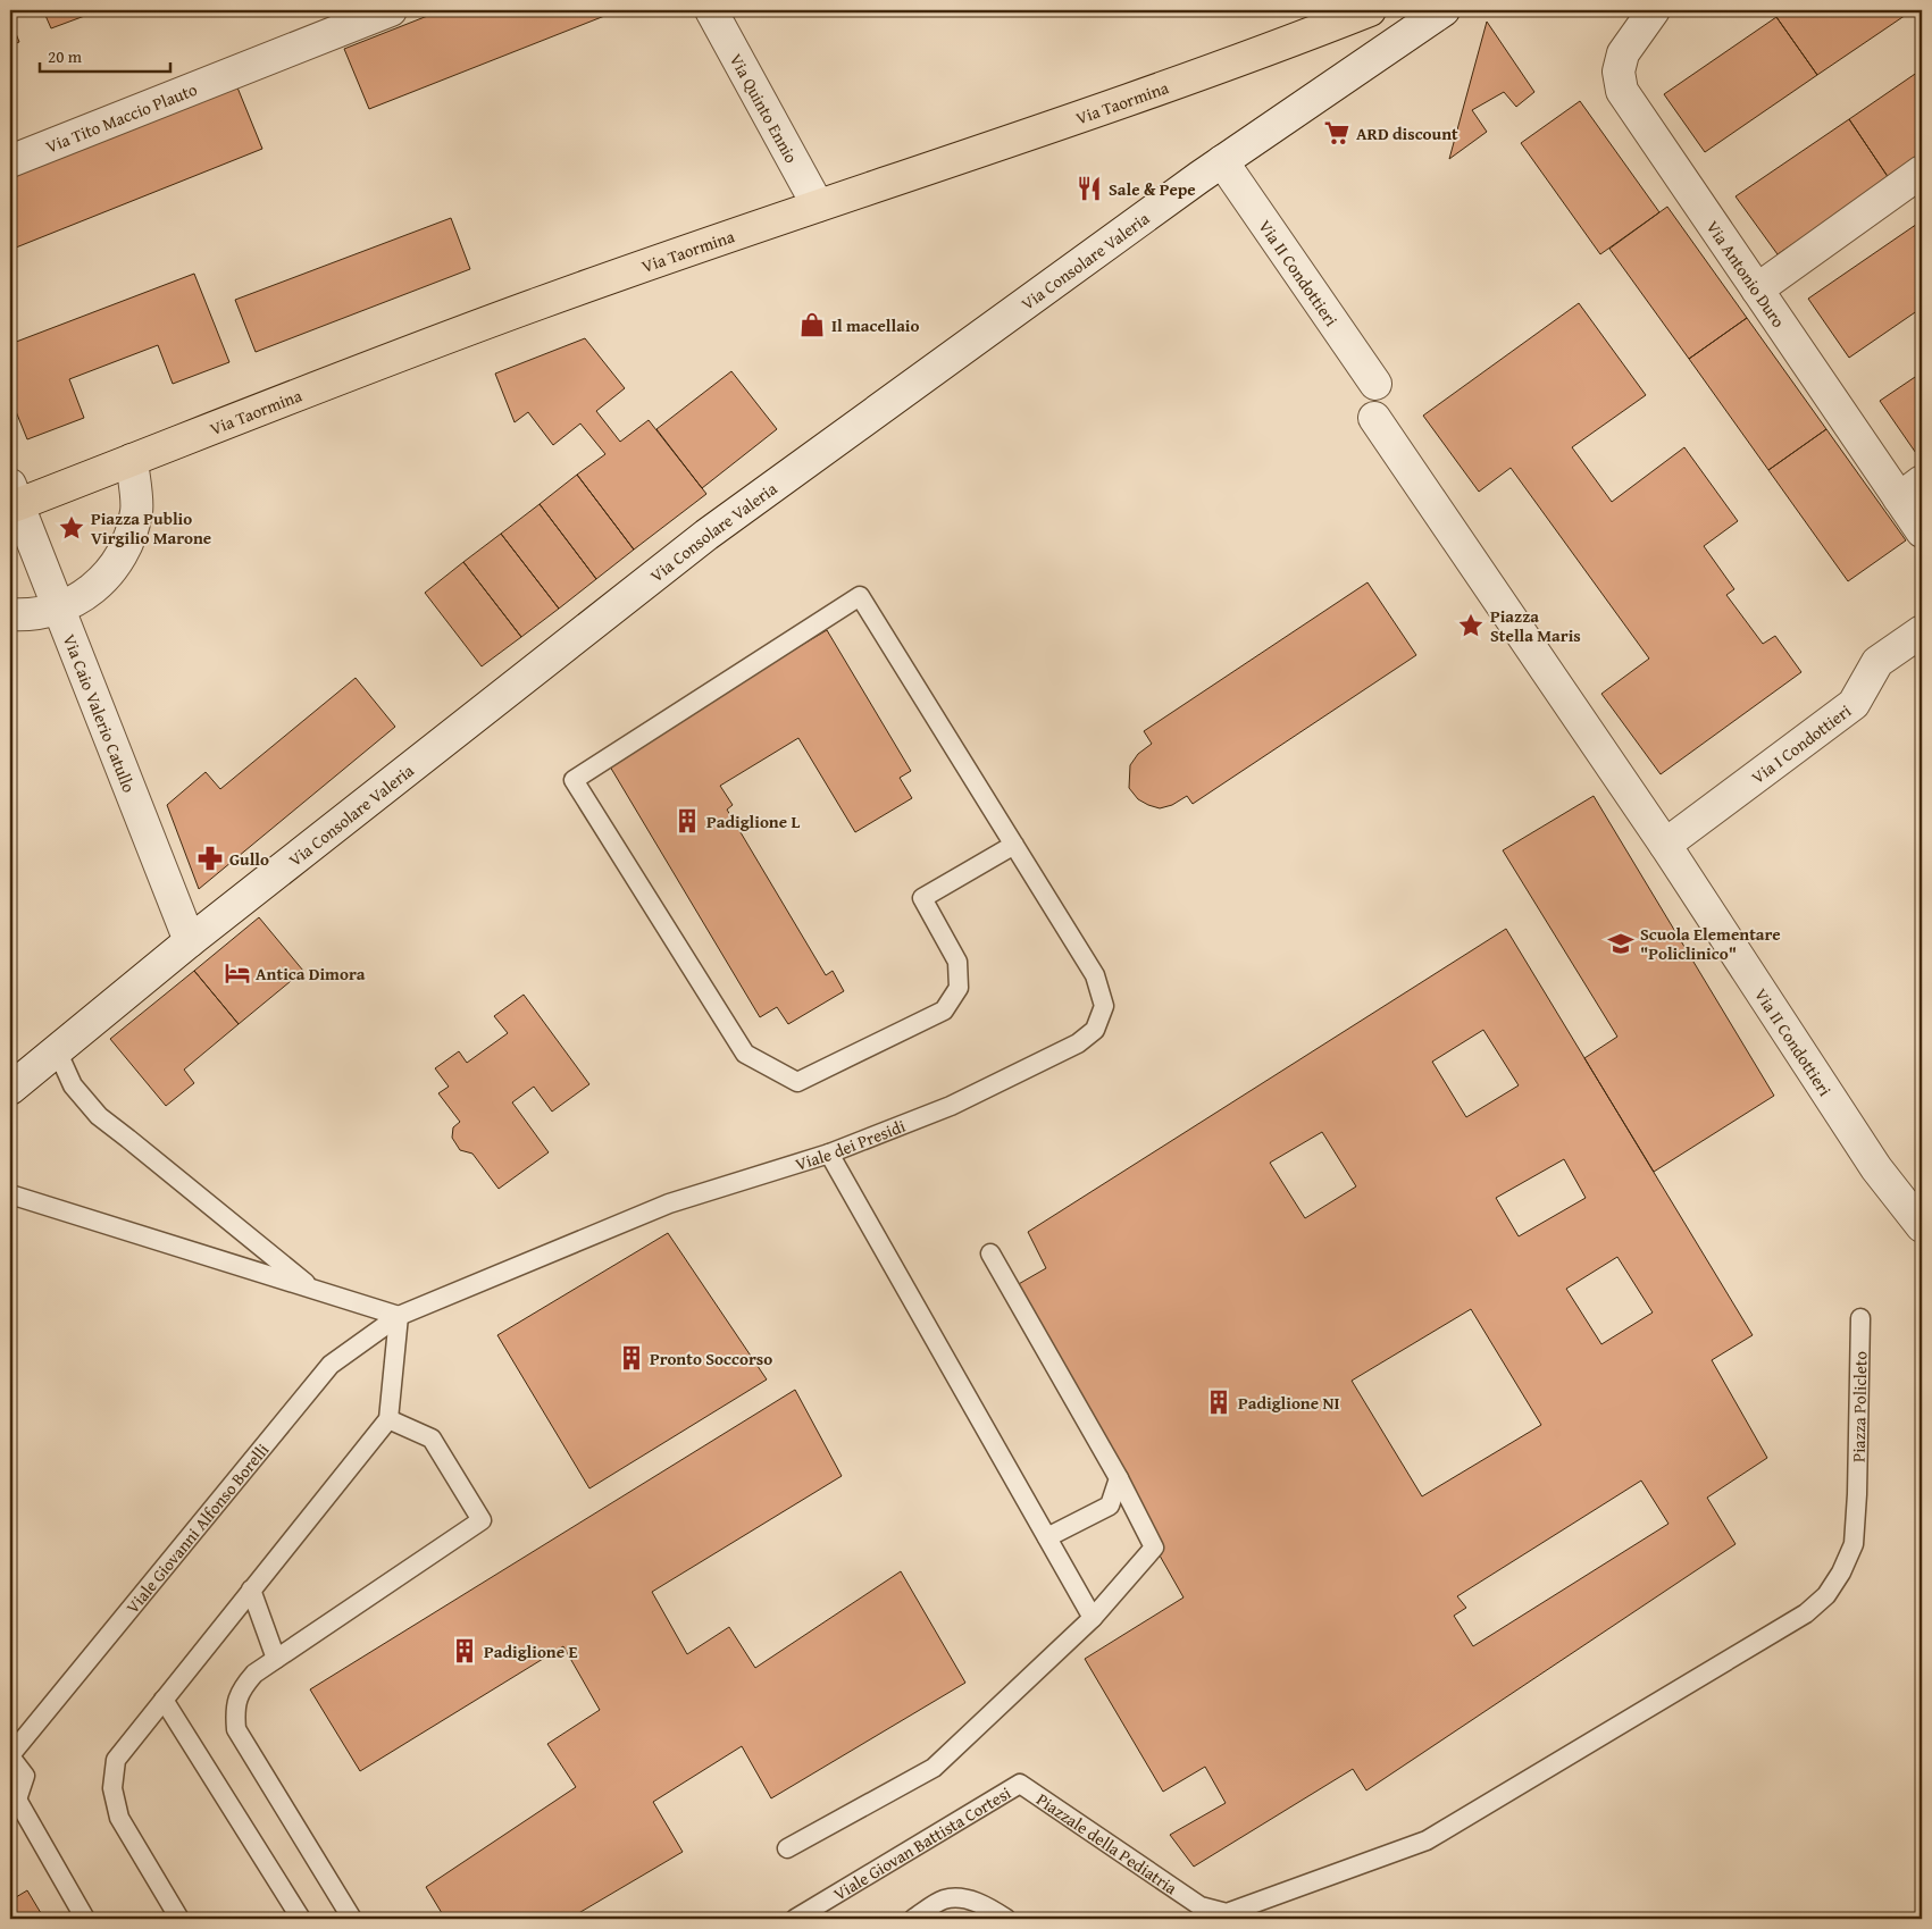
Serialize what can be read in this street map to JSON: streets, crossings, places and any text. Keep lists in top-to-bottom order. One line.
{"streets":{"main road":["Via Taormina"],"street":["Via Quinto Ennio","Via Tito Maccio Plauto","Via Consolare Valeria","Via II Condottieri","Via Antonio Duro","Via Caio Valerio Catullo","Via I Condottieri"],"lane":["Viale dei Presidi","Piazza Policleto","Viale Giovanni Alfonso Borelli","Viale Giovan Battista Cortesi","Piazzale della Pediatria"]},"crossings":[["Via Taormina","Via Quinto Ennio"],["Via Taormina","Via Caio Valerio Catullo"],["Via Consolare Valeria","Via II Condottieri"],["Via Consolare Valeria","Via Caio Valerio Catullo"],["Via II Condottieri","Via I Condottieri"],["Viale dei Presidi","Viale Giovanni Alfonso Borelli"],["Piazza Policleto","Piazzale della Pediatria"],["Viale Giovan Battista Cortesi","Piazzale della Pediatria"]],"places":{"supermarket":["ARD discount"],"restaurant":["Sale & Pepe"],"shop":["Il macellaio"],"place":["Piazza Publio Virgilio Marone","Piazza Stella Maris"],"building":["Padiglione L","Pronto Soccorso","Padiglione NI","Padiglione E"],"pharmacy":["Gullo"],"school or university":["Scuola Elementare \"Policlinico\""],"hotel":["Antica Dimora"]},"scale_bar":"20 m"}
